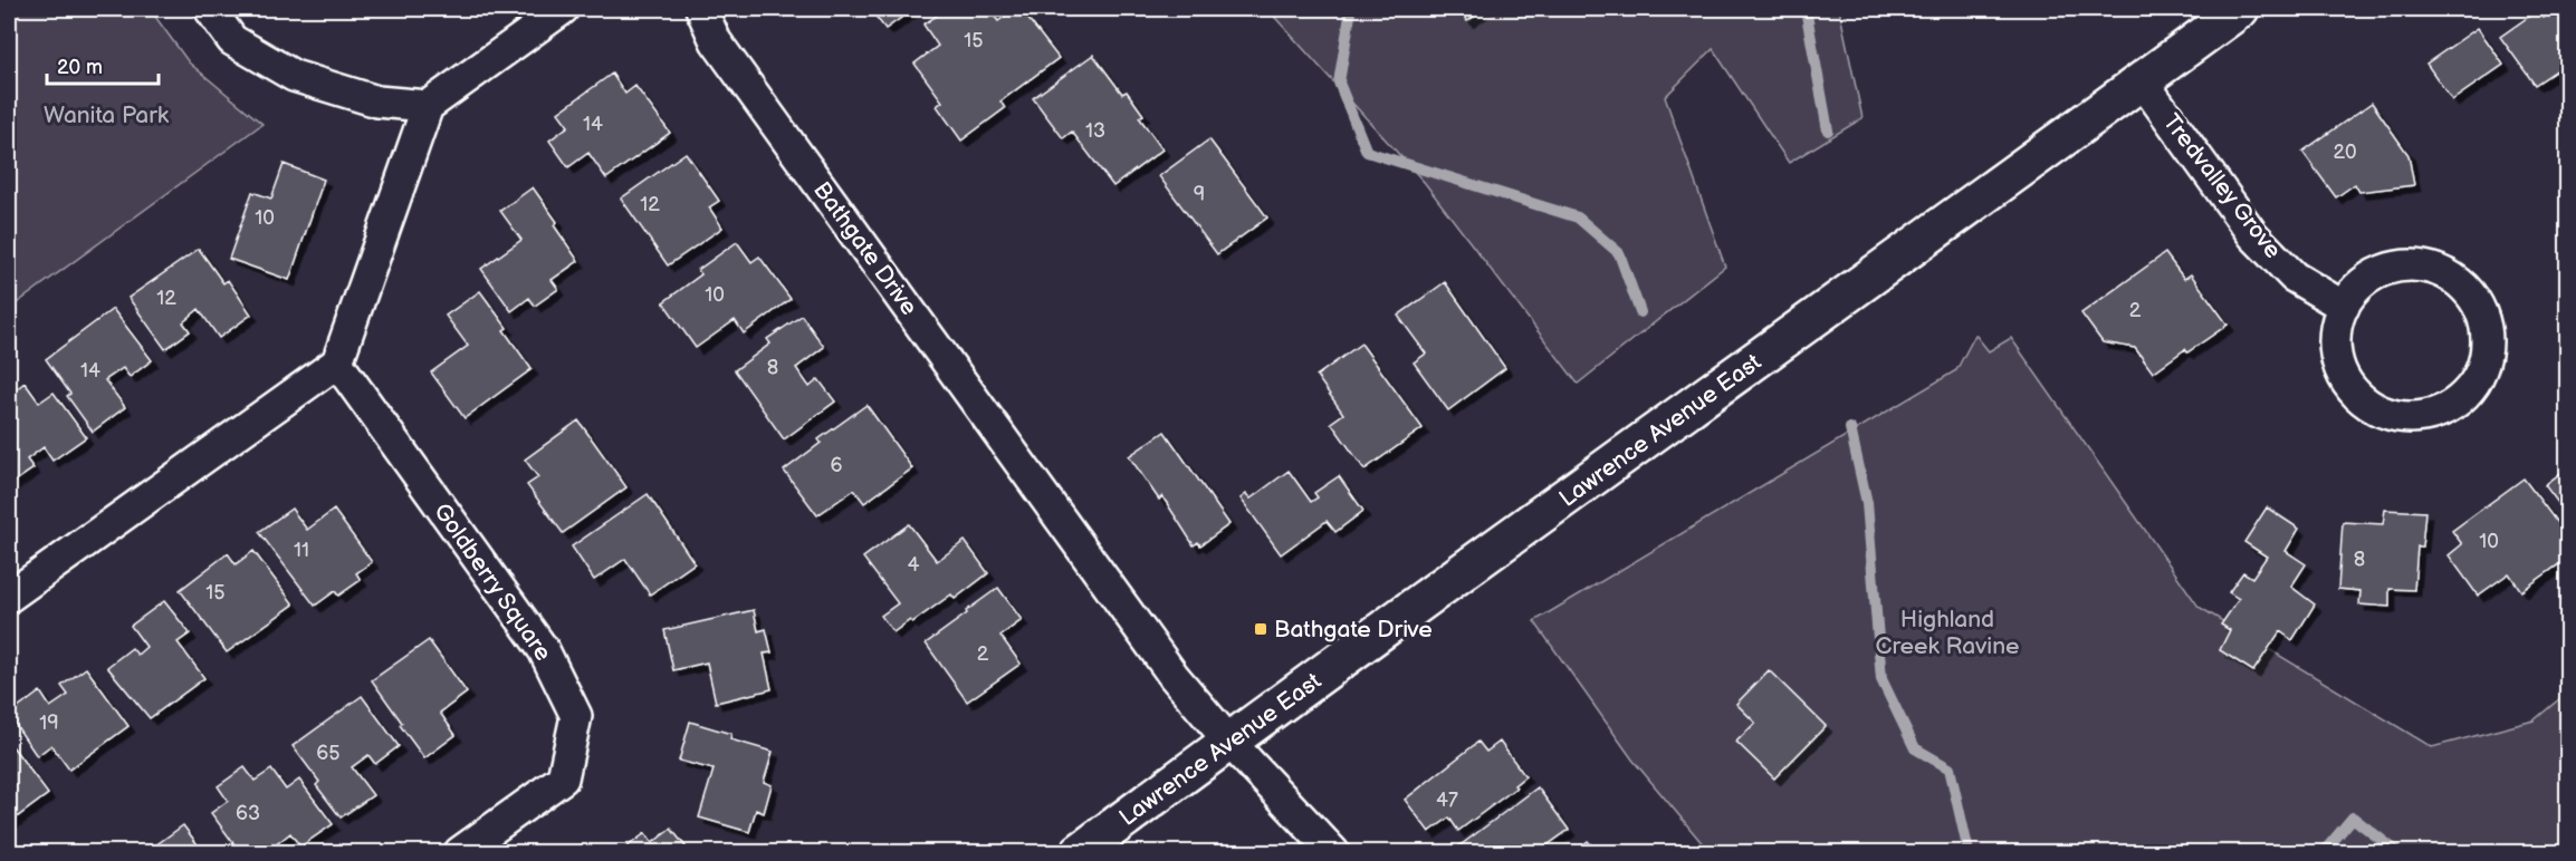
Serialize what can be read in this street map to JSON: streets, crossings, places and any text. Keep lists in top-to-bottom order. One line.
{"streets":{"main road":["Lawrence Avenue East"],"street":["Tredvalley Grove","Bathgate Drive","Goldberry Square"]},"crossings":[["Tredvalley Grove","Lawrence Avenue East"],["Bathgate Drive","Lawrence Avenue East"]],"parks":["Wanita Park","Highland Creek Ravine"],"places":{"transit":["Bathgate Drive"]},"house_numbers":["15","14","13","20","9","12","10","10","12","2","8","14","6","10","11","8","4","15","2","19","65","47","63"],"scale_bar":"20 m"}
